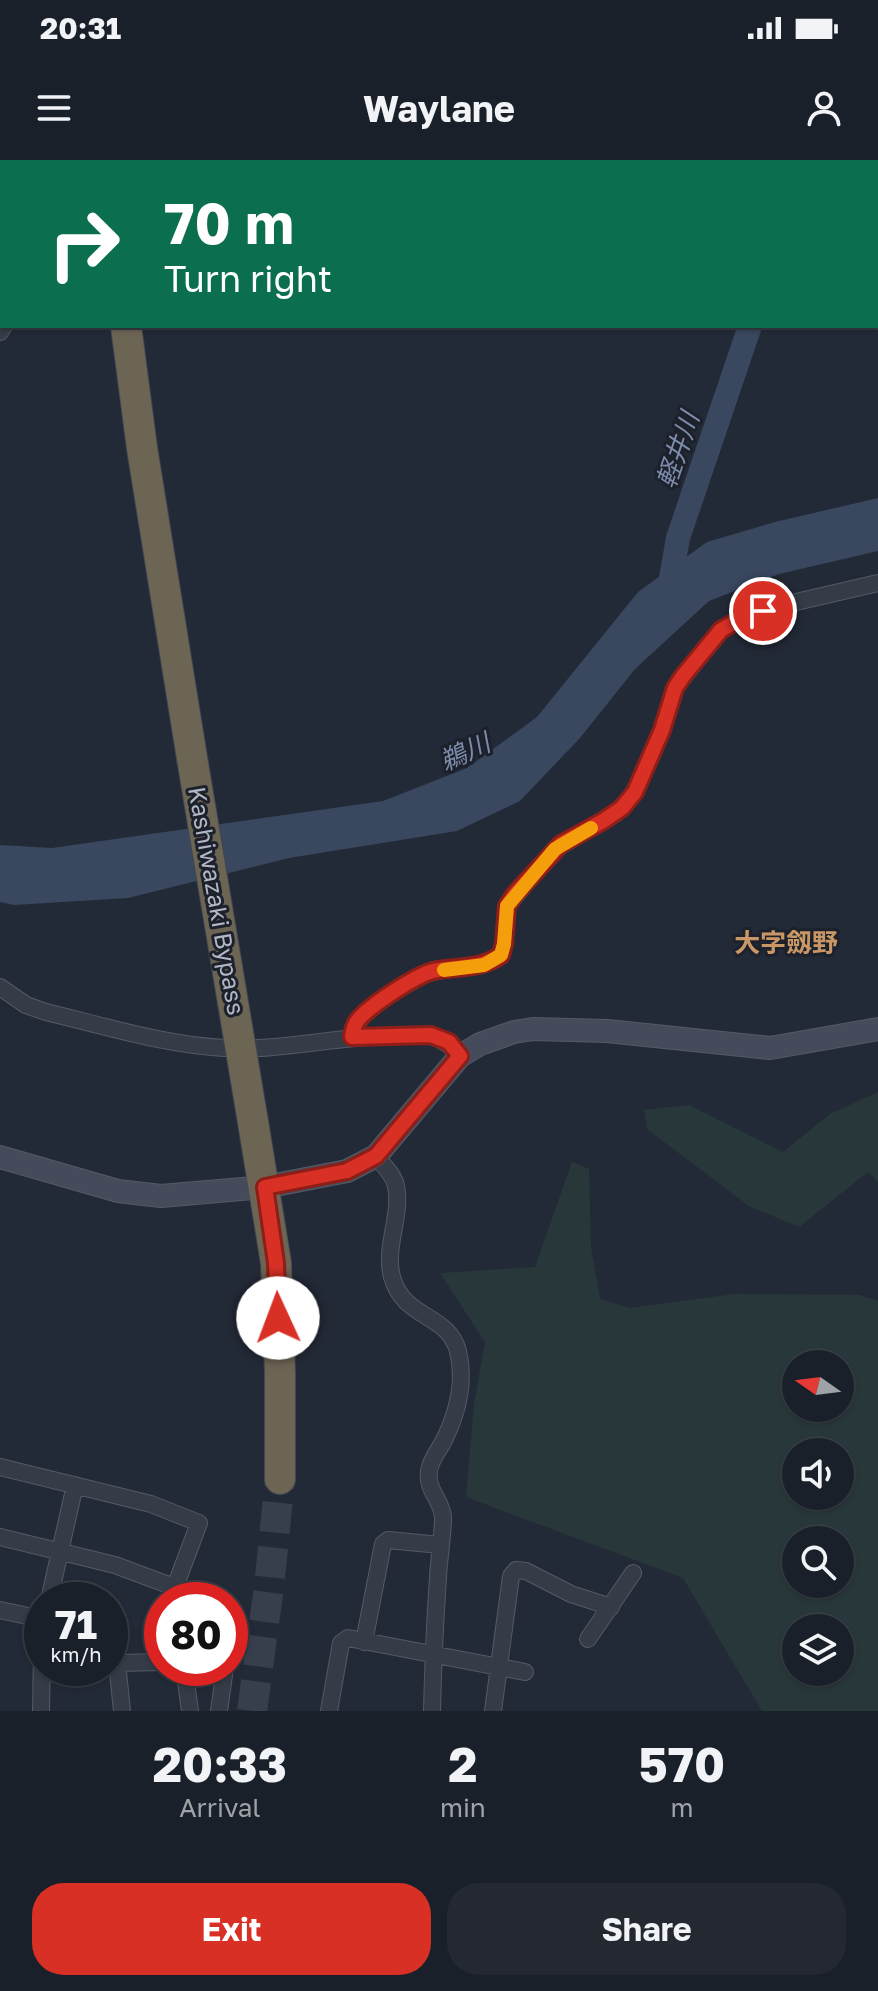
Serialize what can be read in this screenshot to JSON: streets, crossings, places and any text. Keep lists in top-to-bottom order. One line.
{"streets":{"highway":["Kashiwazaki Bypass"]},"districts":["大字劔野"],"water":["軽井川","鵜川"],"north":"left","page":{"status":"20:31","header":"Waylane","turn":["70 m","Turn right"],"speed":"71 km/h","limit":"80","eta":["20:33","Arrival","2","min","570","m"],"buttons":["Exit","Share"]}}
